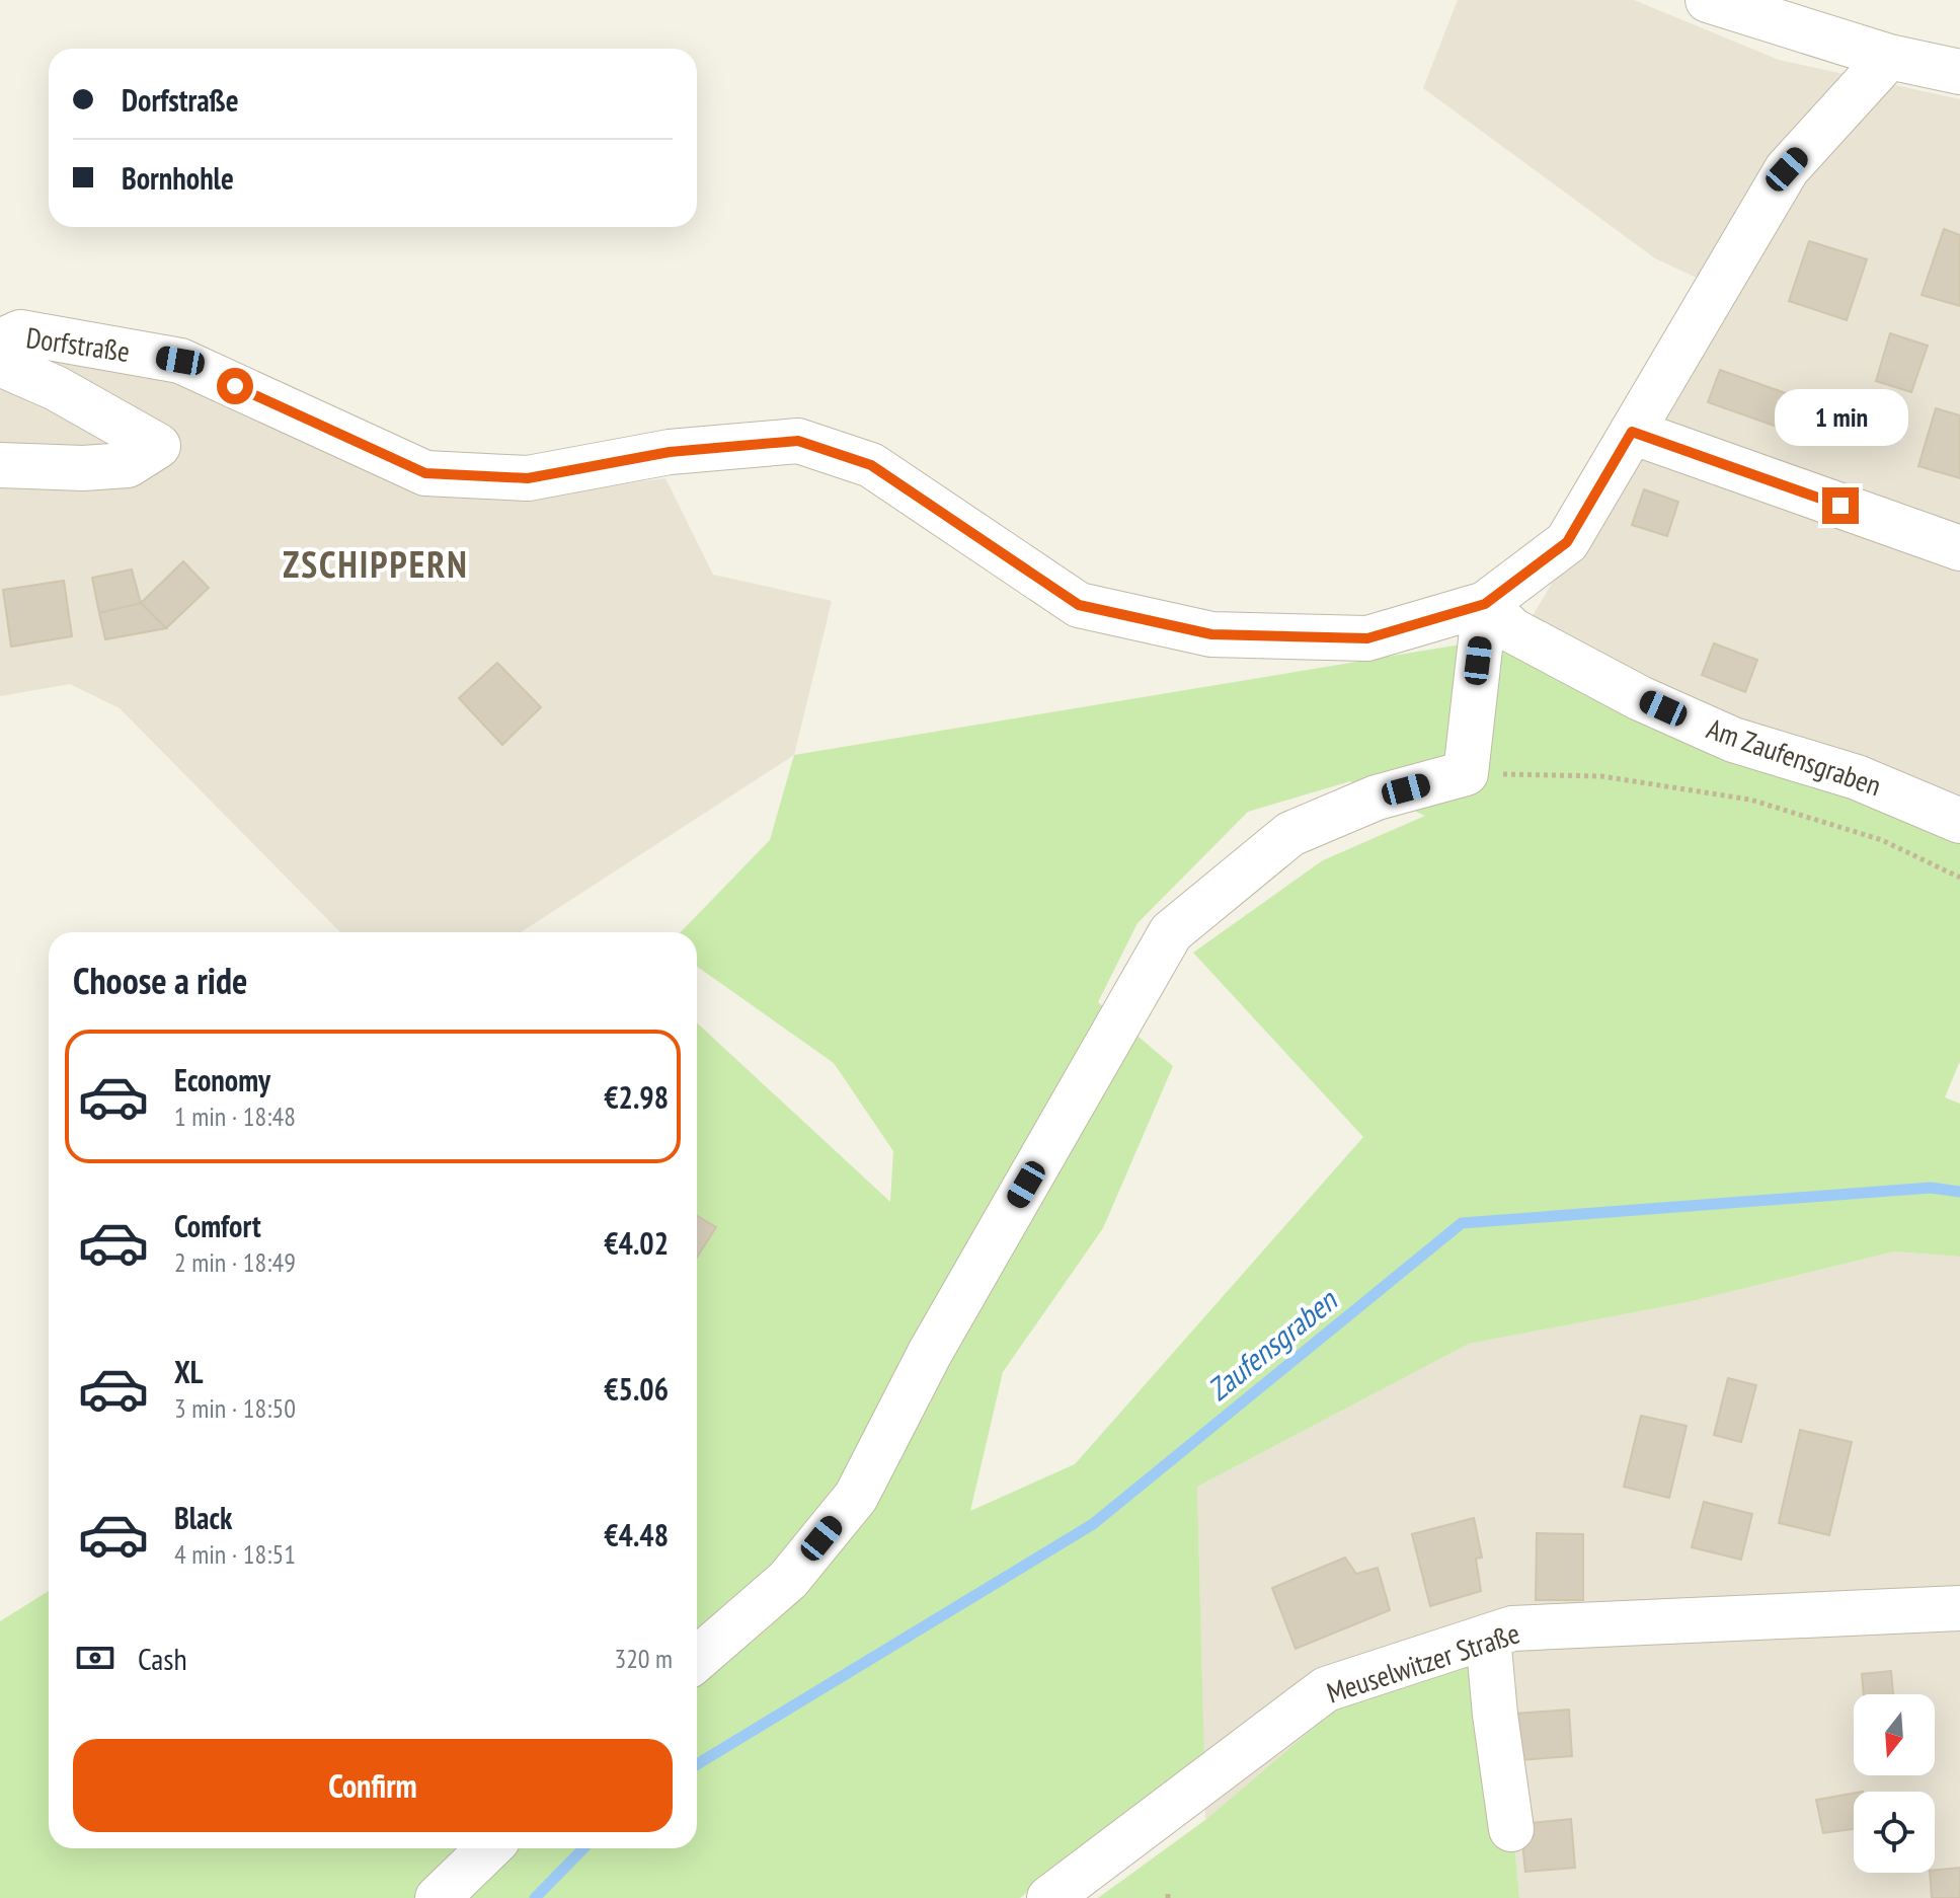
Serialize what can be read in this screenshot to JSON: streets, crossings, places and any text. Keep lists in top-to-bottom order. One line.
{"streets":{"street":["Dorfstraße","Am Zaufensgraben","Meuselwitzer Straße"]},"crossings":[["Dorfstraße","Am Zaufensgraben"]],"districts":["ZSCHIPPERN"],"water":["Zaufensgraben"],"north":"bottom","page":{"banner":["Dorfstraße","Bornhohle"],"bubble":"1 min","heading":"Choose a ride","list":[{"name":"Economy","note":"1 min · 18:48","value":"€2.98"},{"name":"Comfort","note":"2 min · 18:49","value":"€4.02"},{"name":"XL","note":"3 min · 18:50","value":"€5.06"},{"name":"Black","note":"4 min · 18:51","value":"€4.48"}],"pay":["Cash","320 m"],"buttons":"Confirm"}}
